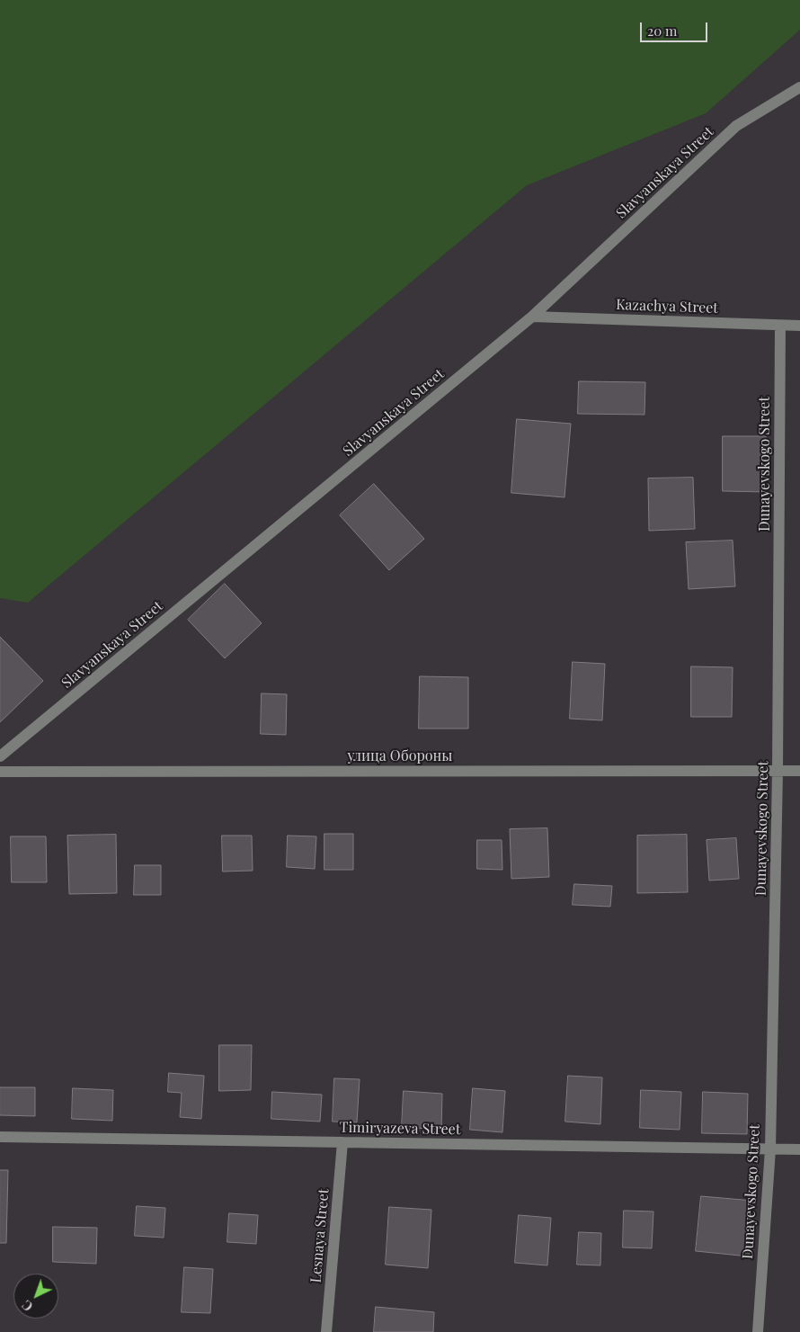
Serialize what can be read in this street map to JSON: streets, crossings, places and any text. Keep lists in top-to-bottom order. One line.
{"streets":{"street":["Slavyanskaya Street","Kazachya Street","Dunayevskogo Street","улица Обороны","Timiryazeva Street","Lesnaya Street"]},"crossings":[["Slavyanskaya Street","Kazachya Street"],["Kazachya Street","Dunayevskogo Street"],["Dunayevskogo Street","улица Обороны"],["Dunayevskogo Street","Timiryazeva Street"],["Timiryazeva Street","Lesnaya Street"]],"scale_bar":"20 m","north":"bottom left"}
